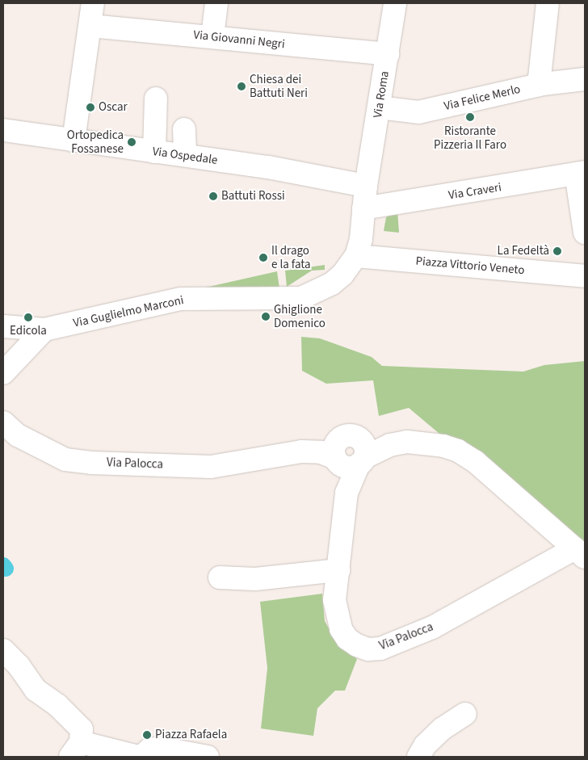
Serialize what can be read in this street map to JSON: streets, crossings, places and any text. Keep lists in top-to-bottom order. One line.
{"streets":{"street":["Via Giovanni Negri","Via Roma","Via Felice Merlo","Via Ospedale","Via Craveri","Piazza Vittorio Veneto","Via Guglielmo Marconi","Via Palocca"]},"crossings":[["Via Giovanni Negri","Via Roma"],["Via Roma","Via Felice Merlo"],["Via Roma","Via Ospedale"],["Via Roma","Via Guglielmo Marconi"],["Via Ospedale","Via Guglielmo Marconi"],["Via Craveri","Via Guglielmo Marconi"],["Piazza Vittorio Veneto","Via Guglielmo Marconi"]],"places":["Chiesa dei Battuti Neri","Oscar","Ristorante Pizzeria Il Faro","Ortopedica Fossanese","Battuti Rossi","La Fedeltà","Il drago e la fata","Ghiglione Domenico","Edicola","Piazza Rafaela"]}
